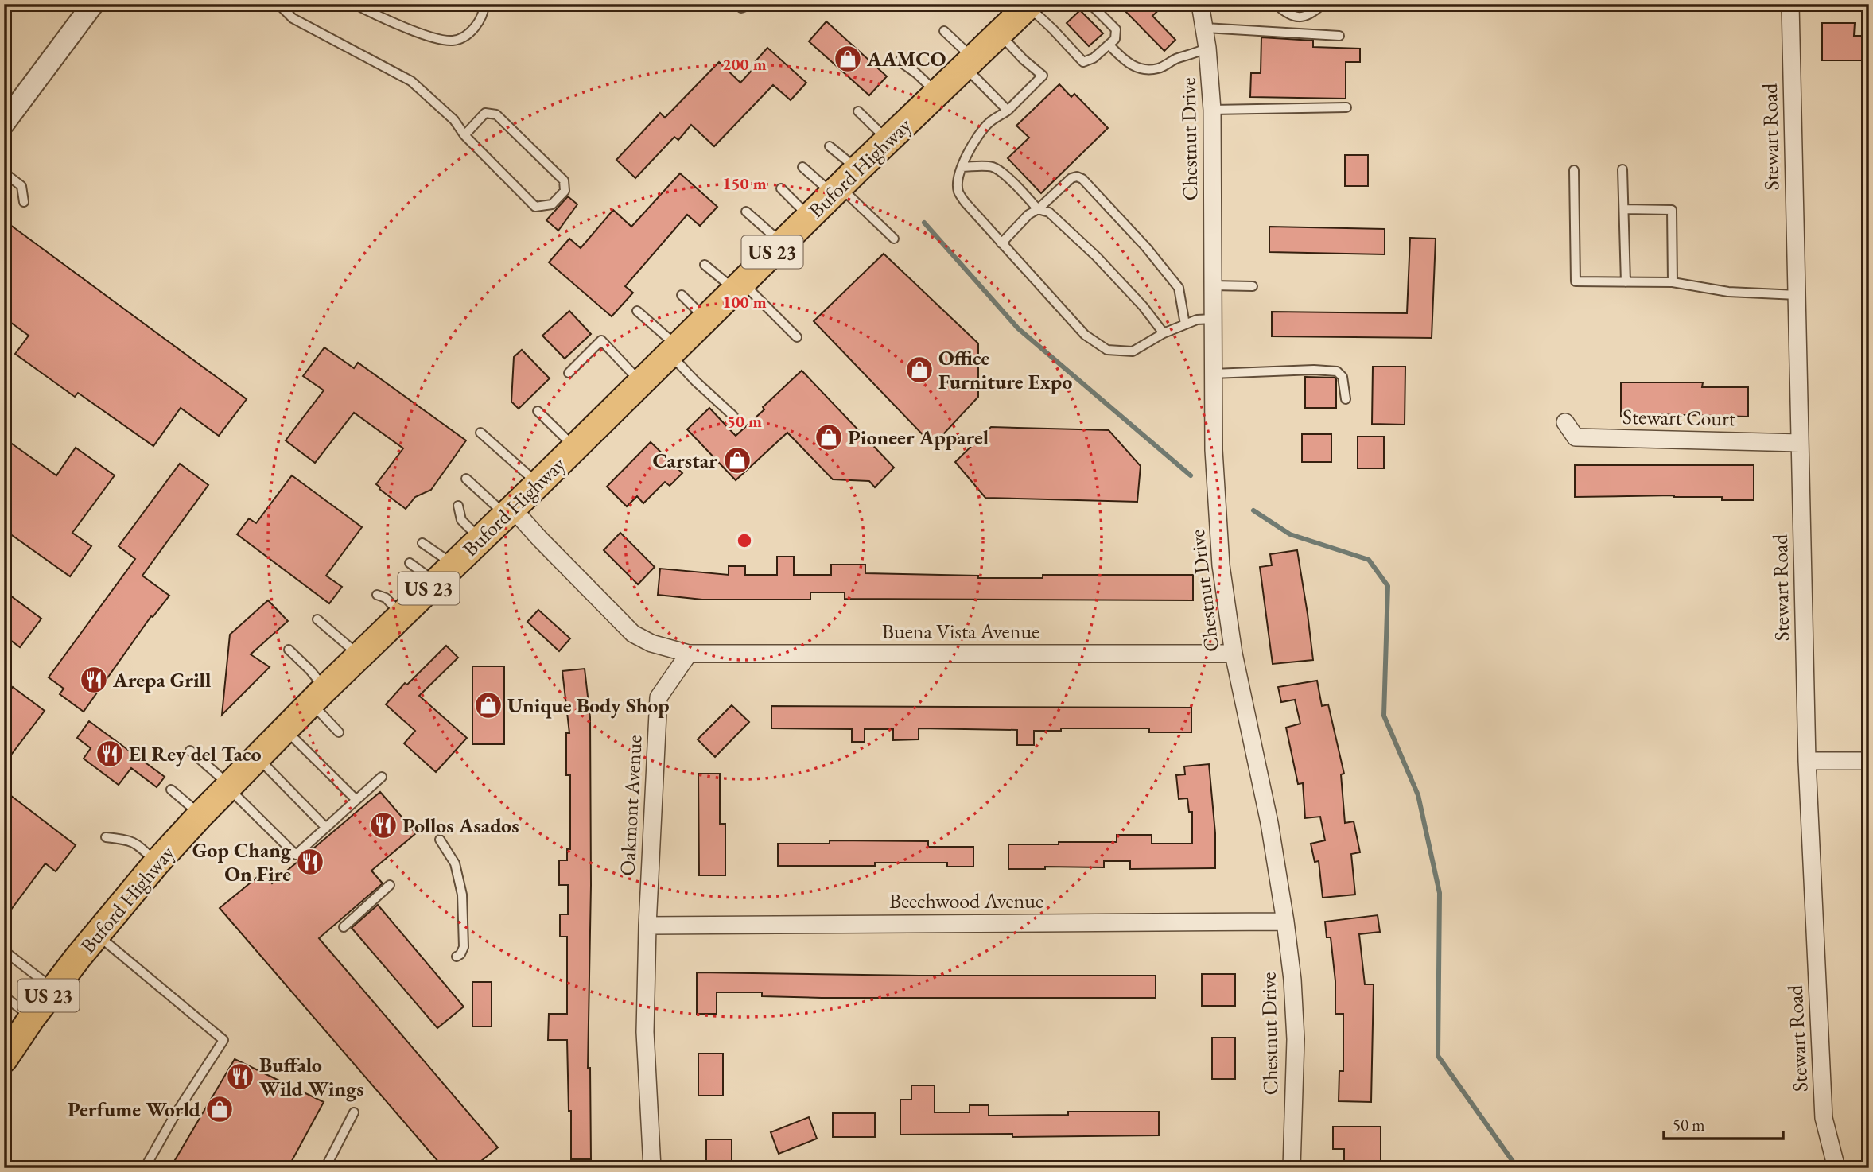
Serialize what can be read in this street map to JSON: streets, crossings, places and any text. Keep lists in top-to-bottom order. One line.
{"streets":{"main road":["Buford Highway","US 23"],"street":["Stewart Road","Chestnut Drive","Stewart Court","Buena Vista Avenue","Oakmont Avenue","Beechwood Avenue"]},"crossings":[["Stewart Road","Stewart Court"],["Chestnut Drive","Buena Vista Avenue"],["Chestnut Drive","Beechwood Avenue"],["Buena Vista Avenue","Oakmont Avenue"],["Oakmont Avenue","Beechwood Avenue"]],"places":{"shop":["AAMCO","Office Furniture Expo","Pioneer Apparel","Carstar","Unique Body Shop","Perfume World"],"restaurant":["Arepa Grill","El Rey del Taco","Pollos Asados","Gop Chang On Fire","Buffalo Wild Wings"]},"scale_bar":"50 m","rings":["200 m","150 m","100 m","50 m"]}
